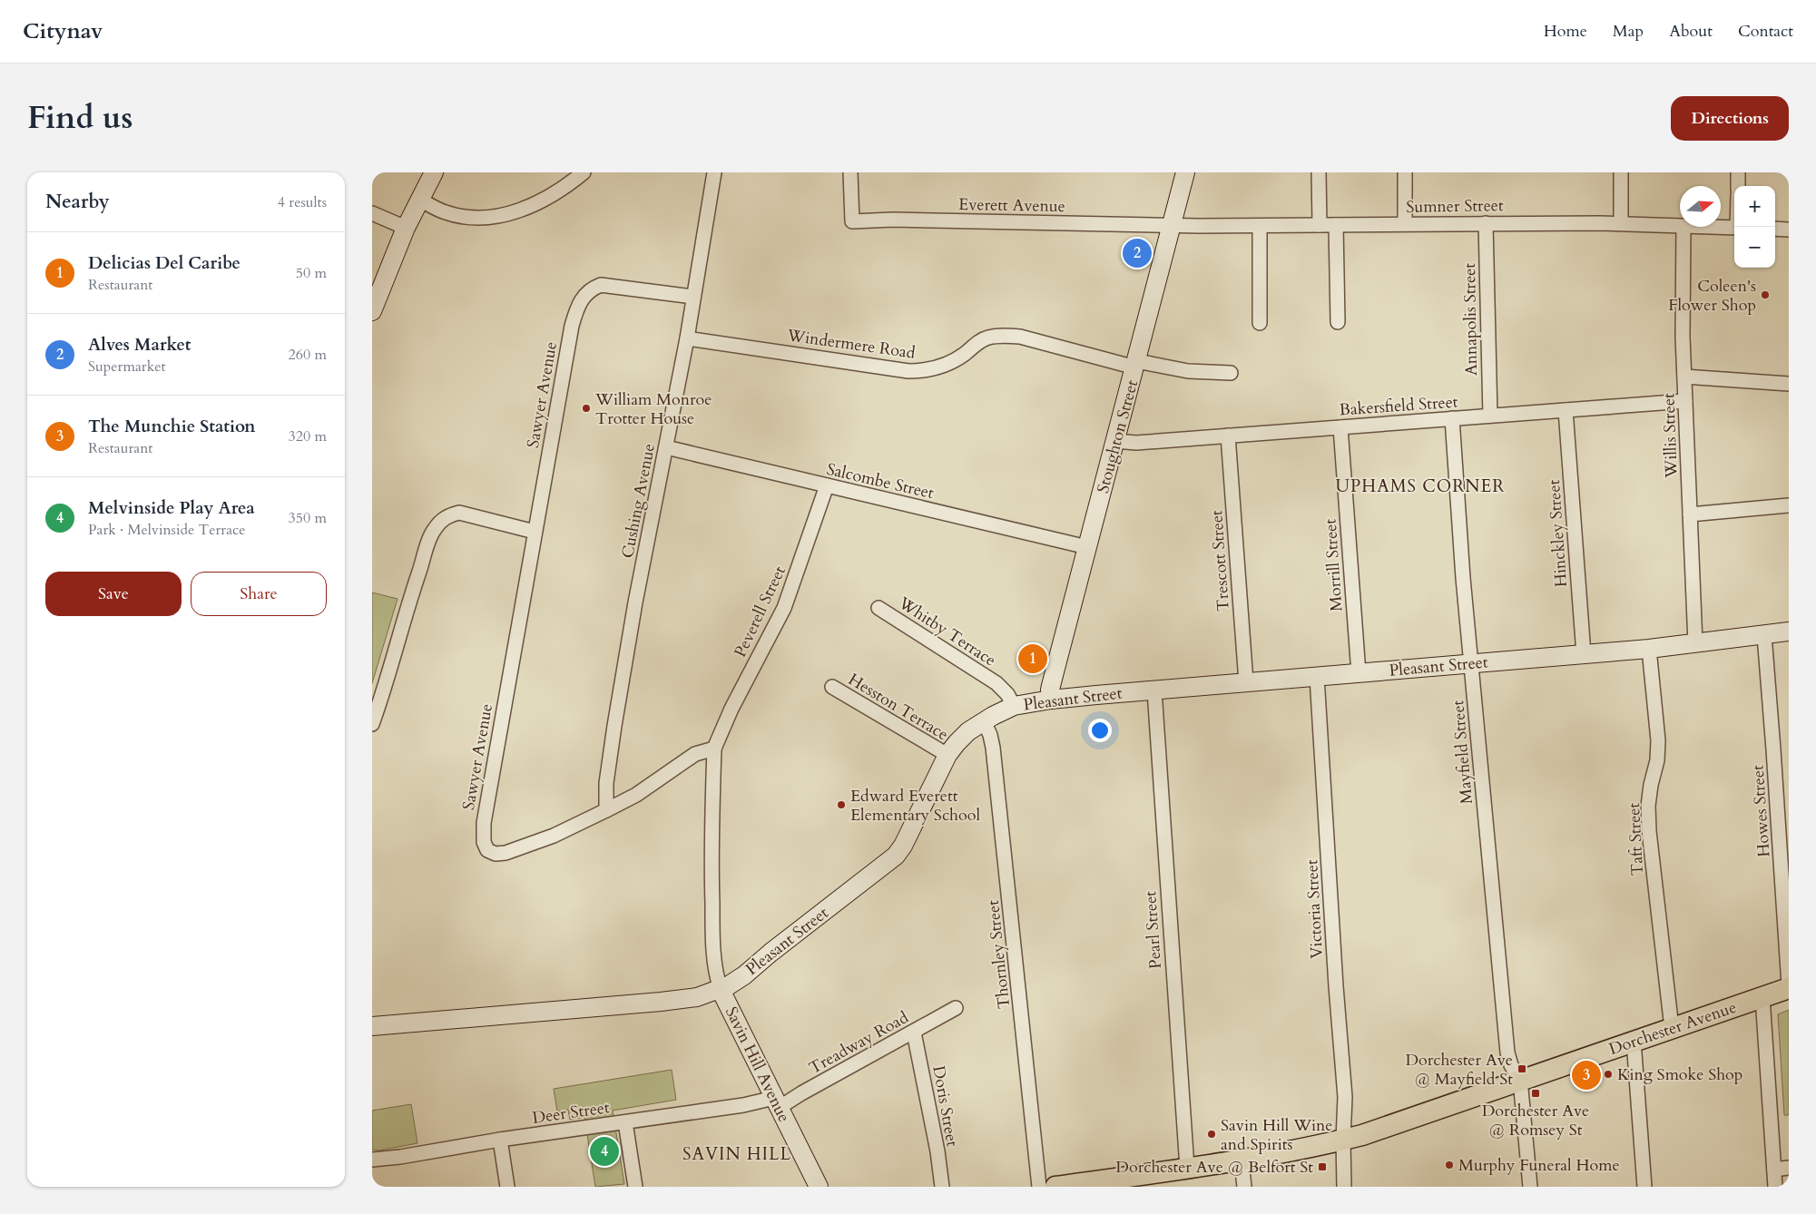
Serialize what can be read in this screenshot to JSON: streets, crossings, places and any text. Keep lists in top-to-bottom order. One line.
{"streets":{"main road":["Stoughton Street","Pleasant Street","Dorchester Avenue","Savin Hill Avenue"],"street":["Everett Avenue","Sumner Street","Annapolis Street","Windermere Road","Sawyer Avenue","Bakersfield Street","Willis Street","Salcombe Street","Cushing Avenue","Hinckley Street","Trescott Street","Morrill Street","Peverell Street","Whitby Terrace","Hesston Terrace","Mayfield Street","Howes Street","Taft Street","Victoria Street","Pearl Street","Thornley Street","Treadway Road","Doris Street","Deer Street"]},"crossings":[["Everett Avenue","Sumner Street"],["Everett Avenue","Stoughton Street"],["Sumner Street","Annapolis Street"],["Sumner Street","Stoughton Street"],["Annapolis Street","Bakersfield Street"],["Windermere Road","Stoughton Street"],["Windermere Road","Cushing Avenue"],["Sawyer Avenue","Cushing Avenue"],["Sawyer Avenue","Peverell Street"],["Bakersfield Street","Willis Street"],["Bakersfield Street","Stoughton Street"],["Bakersfield Street","Hinckley Street"],["Bakersfield Street","Trescott Street"],["Bakersfield Street","Morrill Street"],["Bakersfield Street","Mayfield Street"],["Willis Street","Pleasant Street"],["Stoughton Street","Salcombe Street"],["Stoughton Street","Pleasant Street"],["Salcombe Street","Cushing Avenue"],["Salcombe Street","Peverell Street"],["Hinckley Street","Pleasant Street"],["Trescott Street","Pleasant Street"],["Morrill Street","Pleasant Street"],["Whitby Terrace","Pleasant Street"],["Pleasant Street","Hesston Terrace"],["Pleasant Street","Mayfield Street"],["Pleasant Street","Howes Street"],["Pleasant Street","Taft Street"],["Pleasant Street","Victoria Street"],["Pleasant Street","Pearl Street"],["Pleasant Street","Thornley Street"],["Pleasant Street","Savin Hill Avenue"],["Mayfield Street","Dorchester Avenue"],["Howes Street","Dorchester Avenue"],["Taft Street","Dorchester Avenue"],["Victoria Street","Dorchester Avenue"],["Pearl Street","Dorchester Avenue"],["Treadway Road","Savin Hill Avenue"],["Treadway Road","Doris Street"],["Treadway Road","Deer Street"],["Savin Hill Avenue","Deer Street"]],"districts":["UPHAMS CORNER","SAVIN HILL"],"places":{"other":["Coleen's Flower Shop","William Monroe Trotter House","Edward Everett Elementary School","King Smoke Shop","Savin Hill Wine and Spirits","Murphy Funeral Home"],"transit":["Dorchester Ave @ Mayfield St","Dorchester Ave @ Romsey St","Dorchester Ave @ Belfort St"]},"north":"right","page":{"header":"Citynav","nav":["Home","Map","About","Contact"],"title":"Find us","buttons":["Directions",["Save","Share"]],"heading":["Nearby","4 results"],"map_buttons":["+","−"],"list":[{"mark":"1","name":"Delicias Del Caribe","note":"Restaurant","value":"50 m"},{"mark":"2","name":"Alves Market","note":"Supermarket","value":"260 m"},{"mark":"3","name":"The Munchie Station","note":"Restaurant","value":"320 m"},{"mark":"4","name":"Melvinside Play Area","note":"Park · Melvinside Terrace","value":"350 m"}],"pins":["2","1","3","4"]}}
